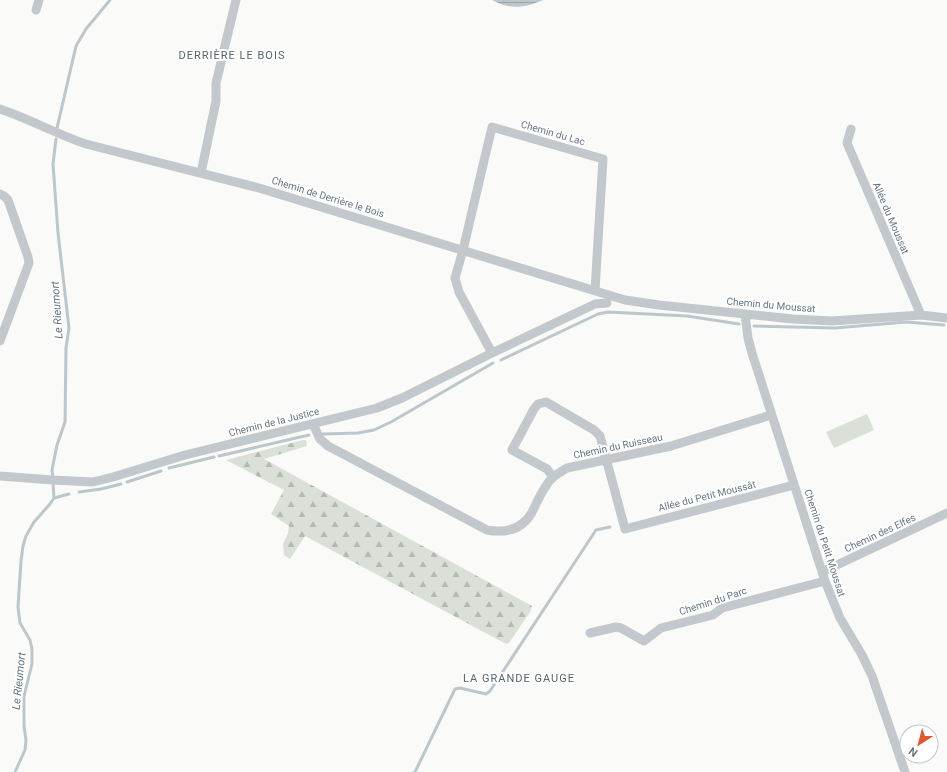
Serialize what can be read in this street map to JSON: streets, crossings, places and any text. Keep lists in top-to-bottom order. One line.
{"streets":{"street":["Chemin du Lac","Chemin de Derrière le Bois","Allée du Moussat","Chemin du Moussat","Chemin de la Justice","Chemin du Ruisseau","Allée du Petit Moussât","Chemin des Elfes","Chemin du Petit Moussat","Chemin du Parc"]},"crossings":[["Chemin du Lac","Chemin de Derrière le Bois"],["Chemin du Lac","Chemin du Moussat"],["Chemin de Derrière le Bois","Chemin du Moussat"],["Allée du Moussat","Chemin du Moussat"],["Chemin du Moussat","Chemin du Petit Moussat"],["Chemin de la Justice","Chemin du Ruisseau"],["Chemin du Ruisseau","Allée du Petit Moussât"],["Chemin du Ruisseau","Chemin du Petit Moussat"],["Allée du Petit Moussât","Chemin du Petit Moussat"],["Chemin des Elfes","Chemin du Petit Moussat"],["Chemin des Elfes","Chemin du Parc"],["Chemin du Petit Moussat","Chemin du Parc"]],"districts":["DERRIÈRE LE BOIS","LA GRANDE GAUGE"],"water":["Le Rieumort"],"north":"bottom left"}
